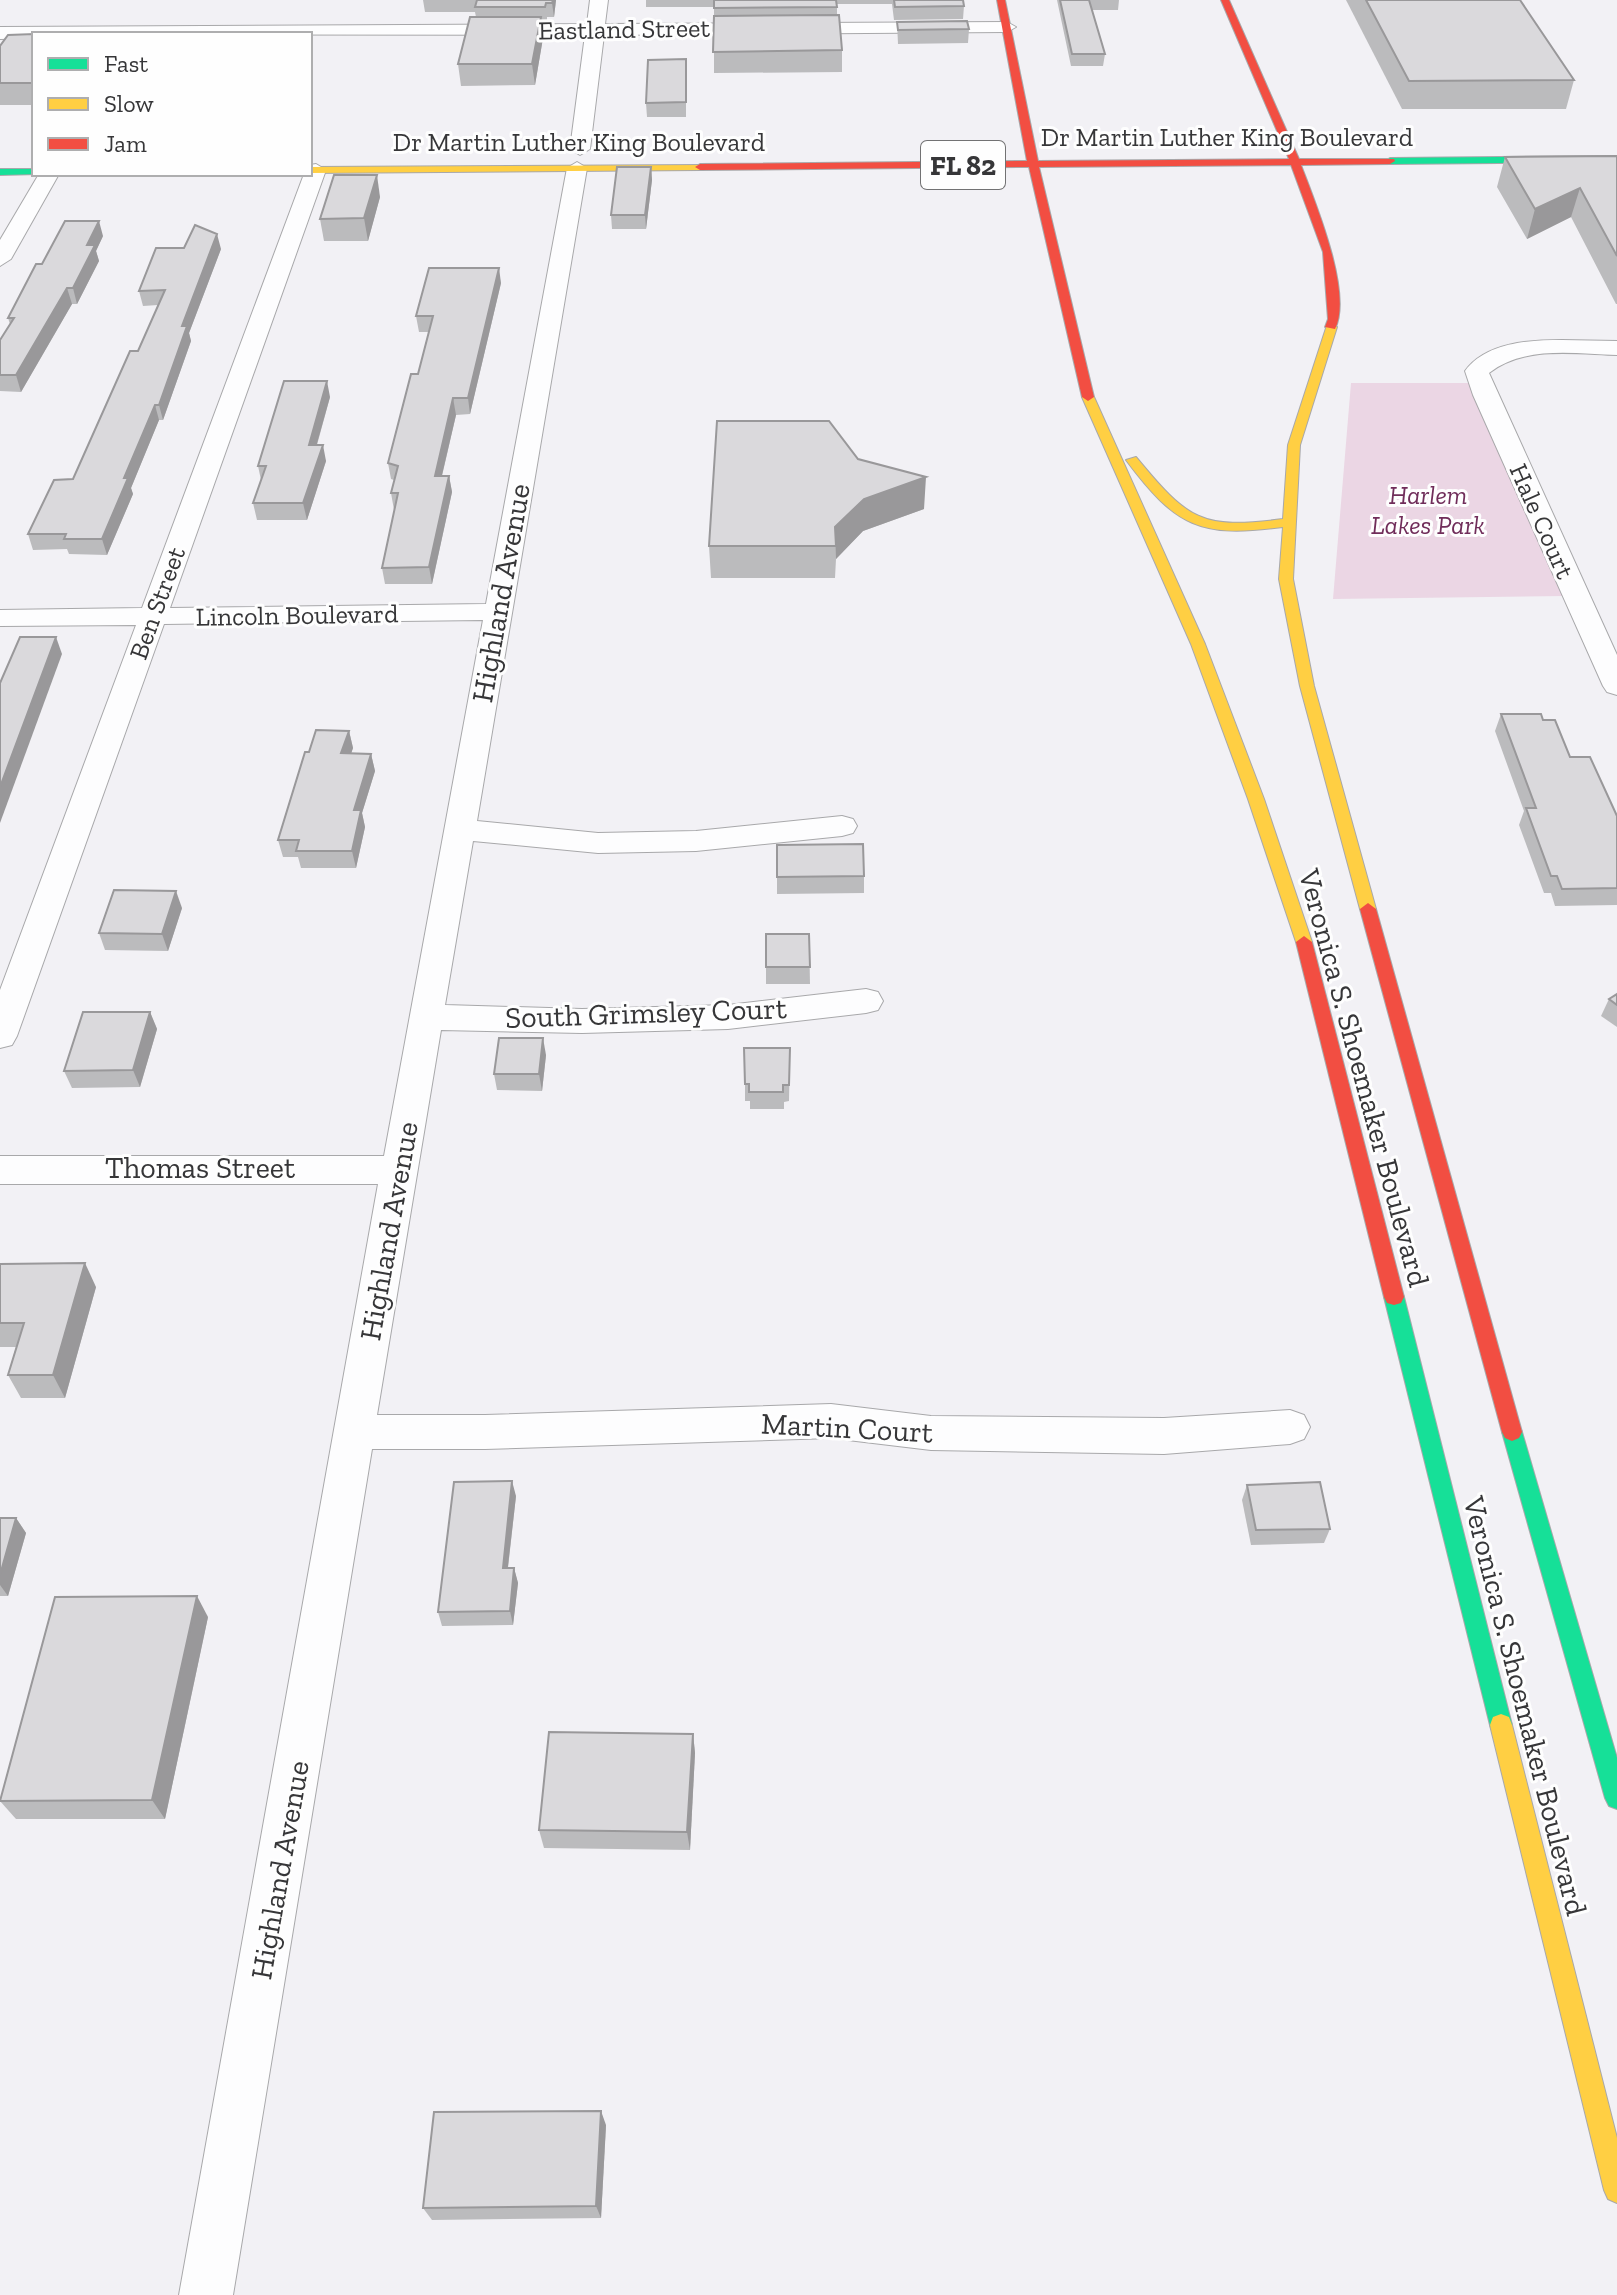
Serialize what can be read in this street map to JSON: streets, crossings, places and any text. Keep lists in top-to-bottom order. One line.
{"streets":{"street":["Eastland Street","Dr Martin Luther King Boulevard","FL 82","Hale Court","Highland Avenue","Ben Street","Lincoln Boulevard","South Grimsley Court","Veronica S. Shoemaker Boulevard","Thomas Street","Martin Court"]},"crossings":[["Eastland Street","Highland Avenue"],["Eastland Street","Veronica S. Shoemaker Boulevard"],["Dr Martin Luther King Boulevard","Highland Avenue"],["Dr Martin Luther King Boulevard","Veronica S. Shoemaker Boulevard"],["Highland Avenue","Lincoln Boulevard"],["Highland Avenue","South Grimsley Court"],["Highland Avenue","Thomas Street"],["Highland Avenue","Martin Court"],["Ben Street","Lincoln Boulevard"]],"parks":["Harlem Lakes Park"],"legend":["Fast","Slow","Jam"]}
